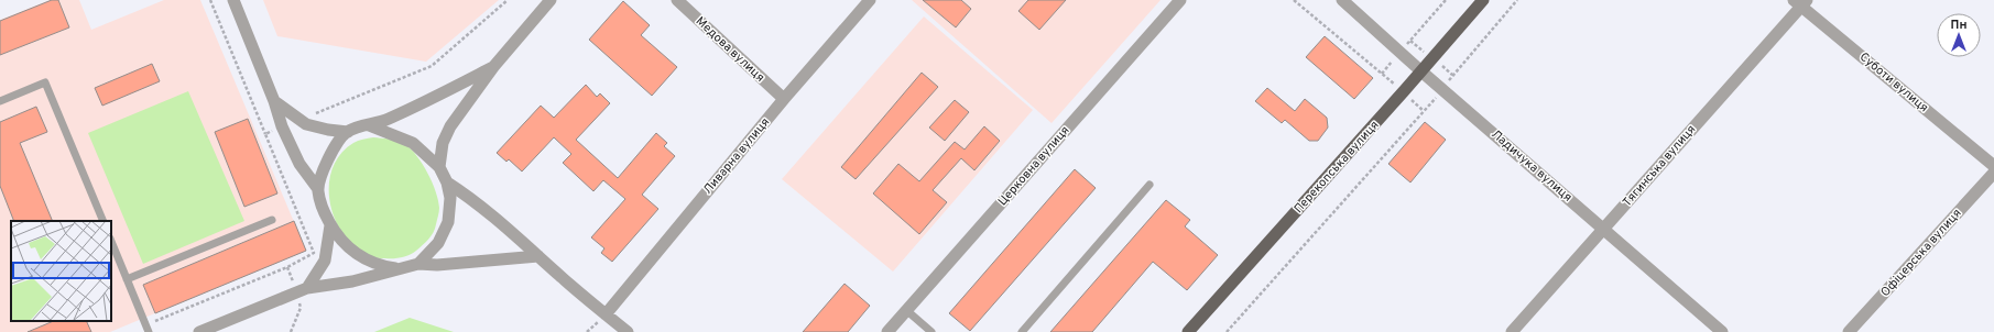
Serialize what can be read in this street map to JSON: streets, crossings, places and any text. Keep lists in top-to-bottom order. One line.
{"streets":{"main road":["Перекопська вулиця"],"street":["Медова вулиця","Суботи вулиця","Ливарна вулиця","Церковна вулиця","Ладичука вулиця","Тягинська вулиця","Офіцерська вулиця"]},"crossings":[["Медова вулиця","Ливарна вулиця"],["Суботи вулиця","Тягинська вулиця"],["Ладичука вулиця","Тягинська вулиця"],["Ладичука вулиця","Перекопська вулиця"]],"north":"top"}
